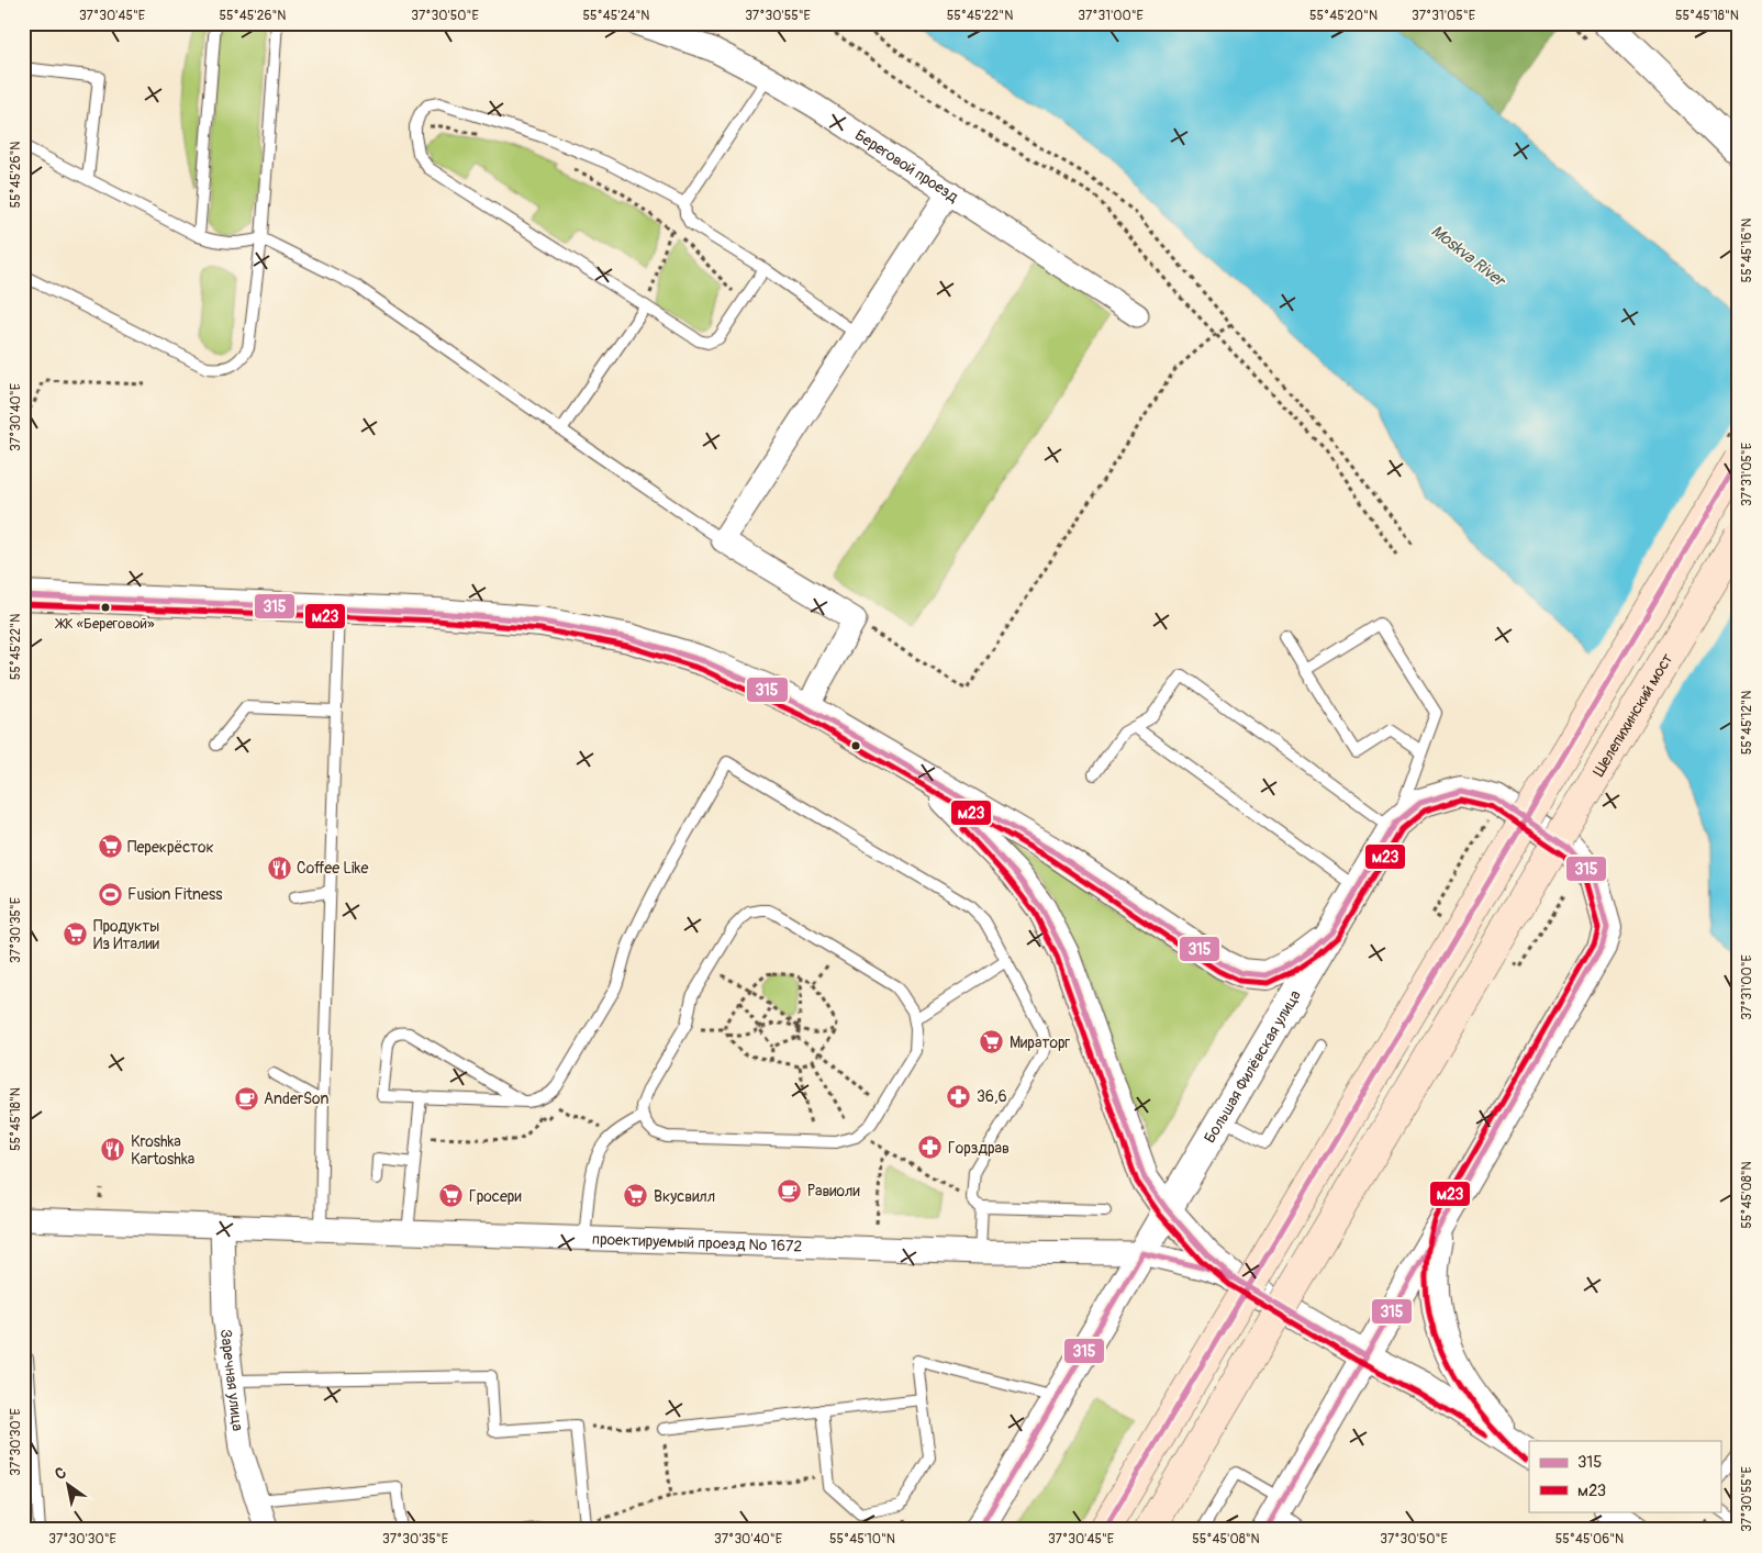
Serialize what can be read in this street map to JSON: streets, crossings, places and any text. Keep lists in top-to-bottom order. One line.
{"streets":{"main road":["Шелепихинский мост"],"street":["Береговой проезд","Большая Филёвская улица","проектируемый проезд № 1672","Заречная улица"]},"crossings":[["Большая Филёвская улица","проектируемый проезд № 1672"],["проектируемый проезд № 1672","Заречная улица"]],"water":["Moskva River"],"places":{"other":["ЖК «Береговой»"],"supermarket":["Перекрёсток","Продукты Из Италии","Мираторг","Гросери","Вкусвилл"],"restaurant":["Coffee Like","Kroshka Kartoshka"],"sports":["Fusion Fitness"],"pharmacy":["36,6","Горздрав"],"cafe":["AnderSon","Равиоли"]},"lines":["transit line 315","transit line м23"],"legend":["315","м23"],"north":"top left","coordinates":["37°30'45\"E","55°45'26\"N","37°30'50\"E","55°45'24\"N","37°30'55\"E","55°45'22\"N","37°31'00\"E","55°45'20\"N","37°31'05\"E","55°45'18\"N","55°45'16\"N","37°30'40\"E","55°45'12\"N","37°30'35\"E","55°45'08\"N","37°30'30\"E","55°45'10\"N","55°45'06\"N"]}
